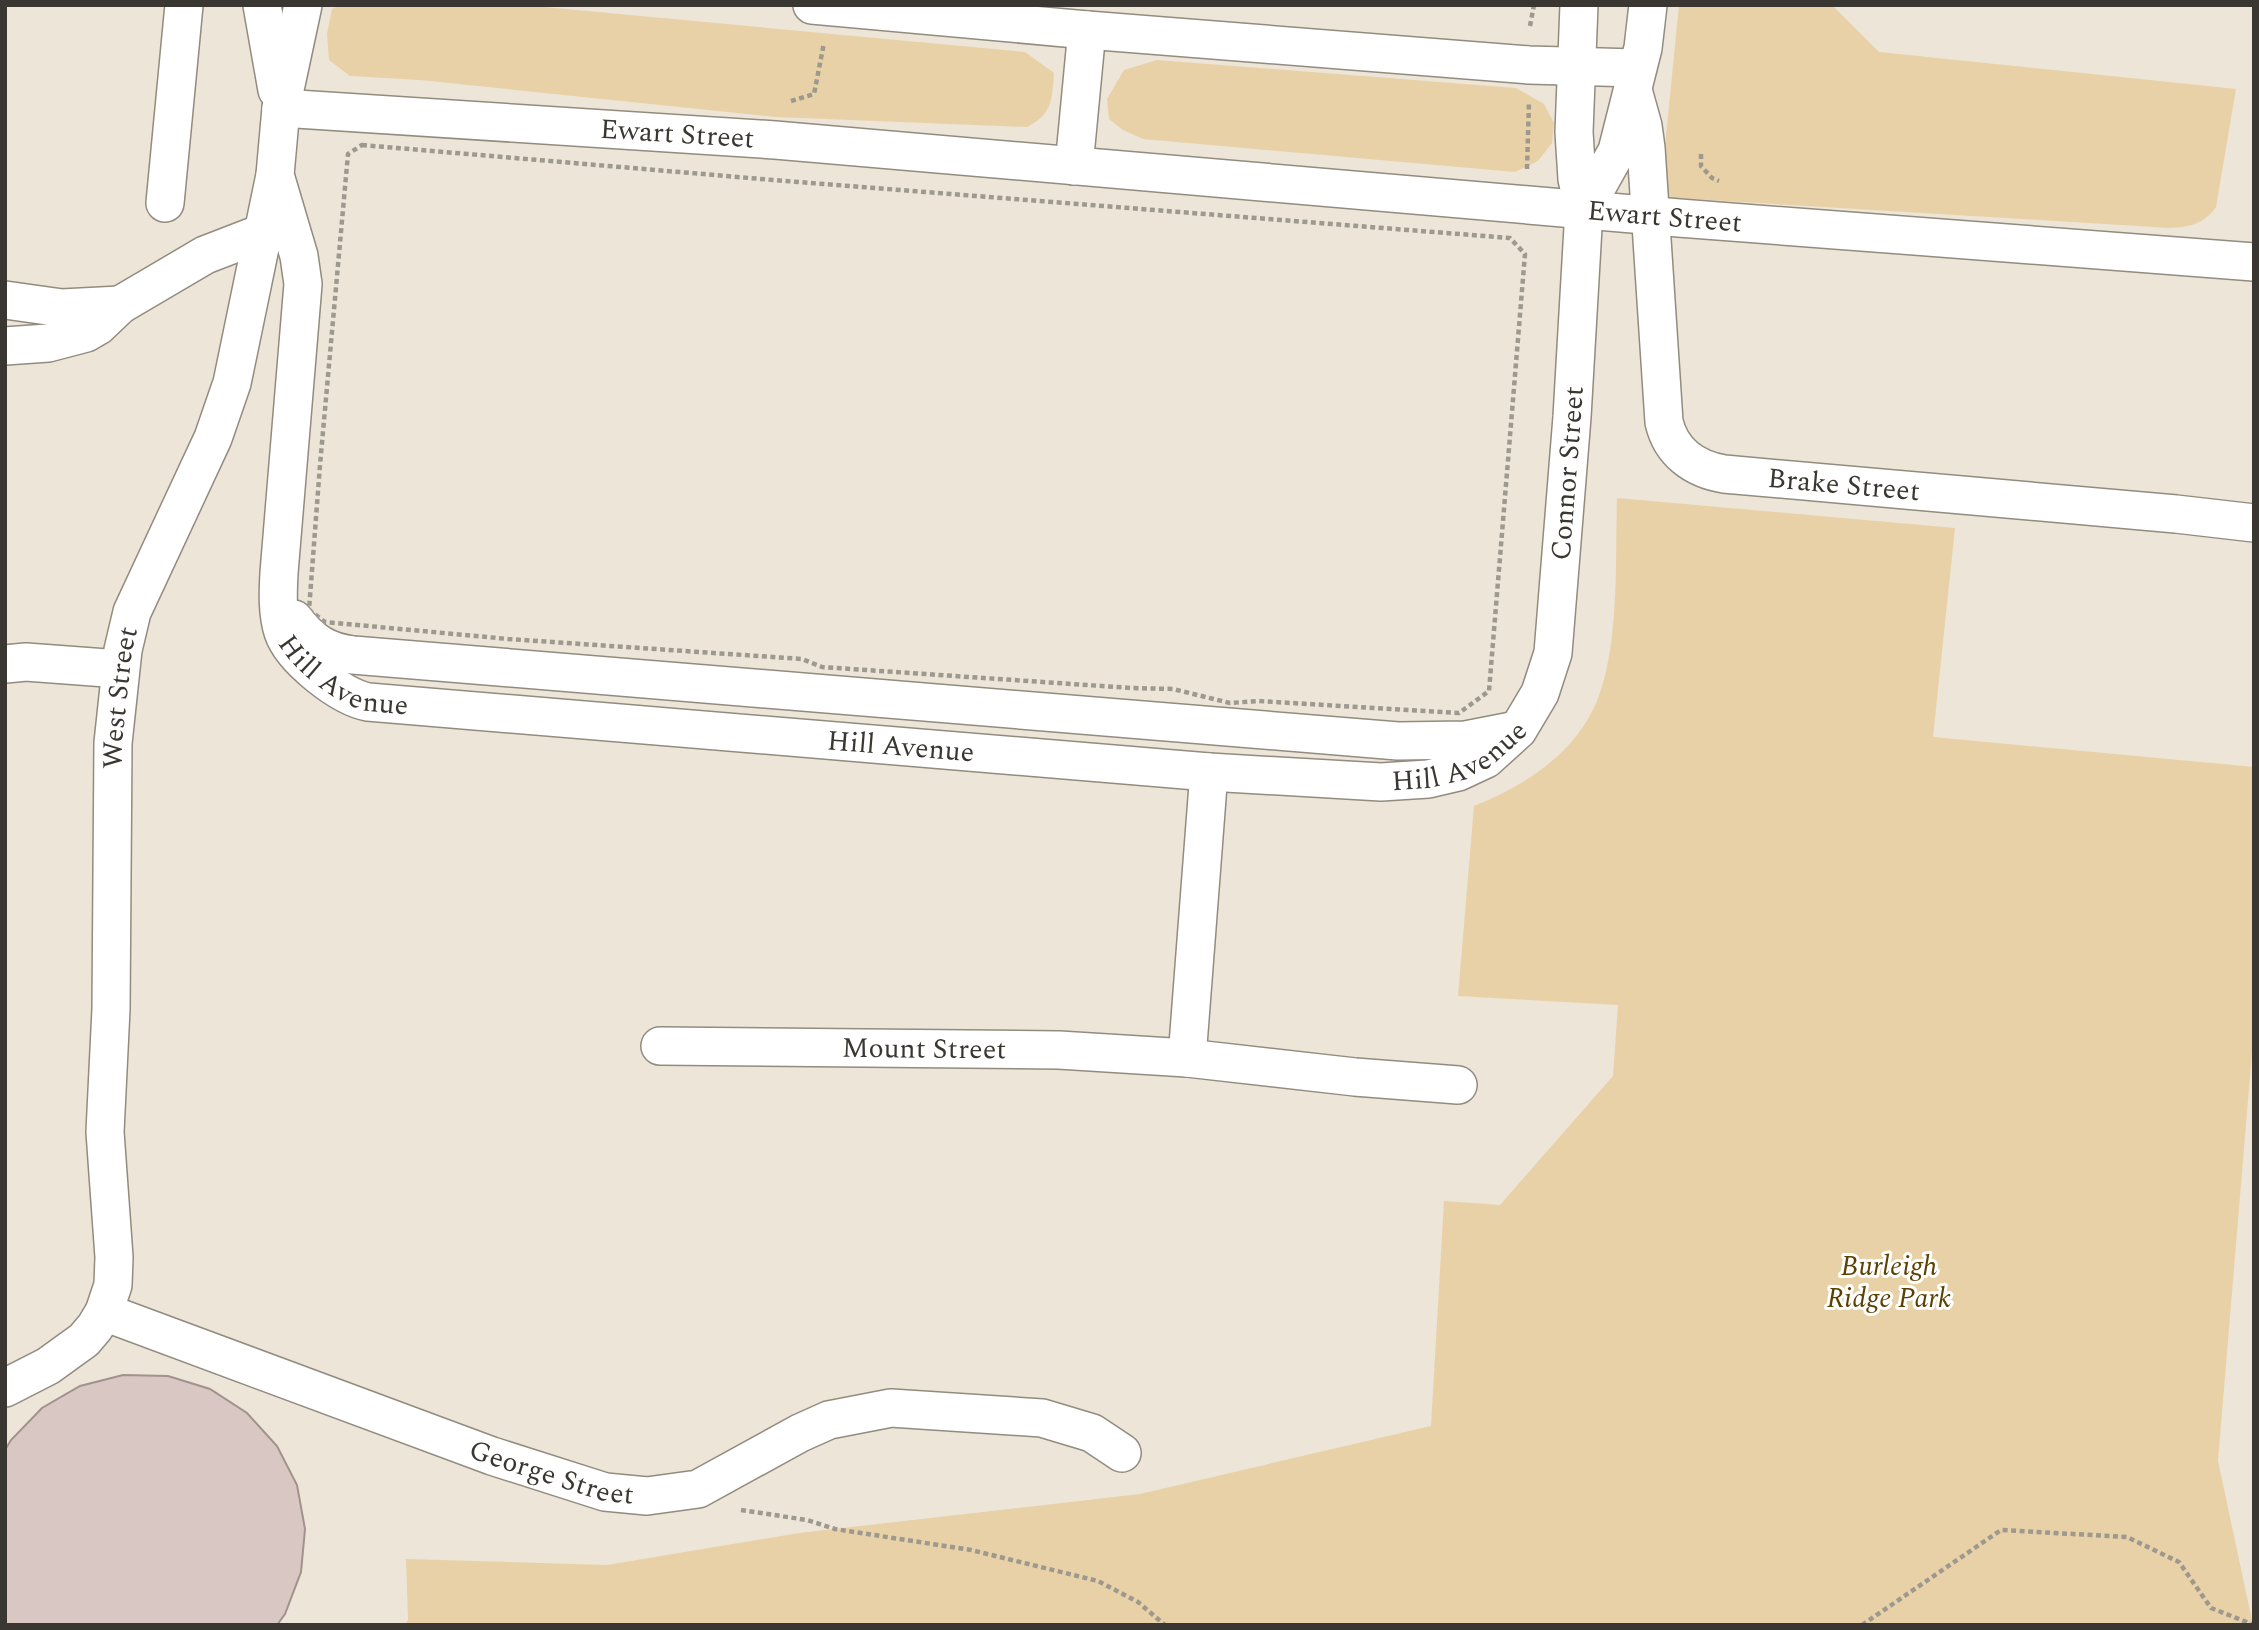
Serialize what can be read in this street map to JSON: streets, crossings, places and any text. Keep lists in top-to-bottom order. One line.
{"streets":{"street":["Ewart Street","Connor Street","Brake Street","Hill Avenue","West Street","Mount Street","George Street"]},"crossings":[["Ewart Street","Connor Street"],["Ewart Street","Brake Street"],["Ewart Street","West Street"],["Connor Street","Brake Street"],["Connor Street","Hill Avenue"],["Hill Avenue","West Street"],["West Street","George Street"]],"parks":["Burleigh Ridge Park"]}
